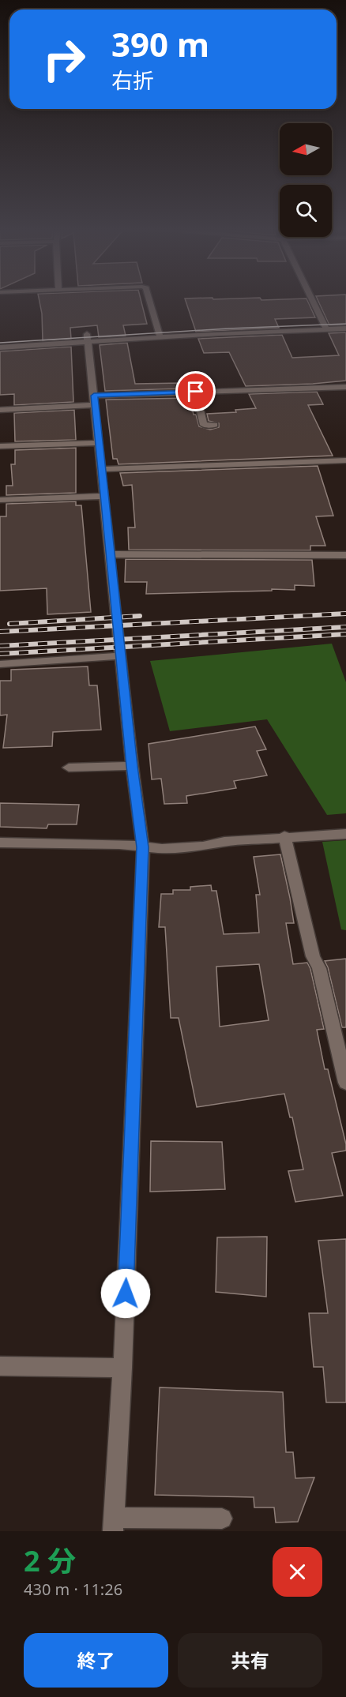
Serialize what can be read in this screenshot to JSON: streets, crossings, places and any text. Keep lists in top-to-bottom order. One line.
{"north":"left","page":{"turn":["390 m","右折"],"heading":["2 分","430 m · 11:26"],"buttons":["終了","共有"]}}
